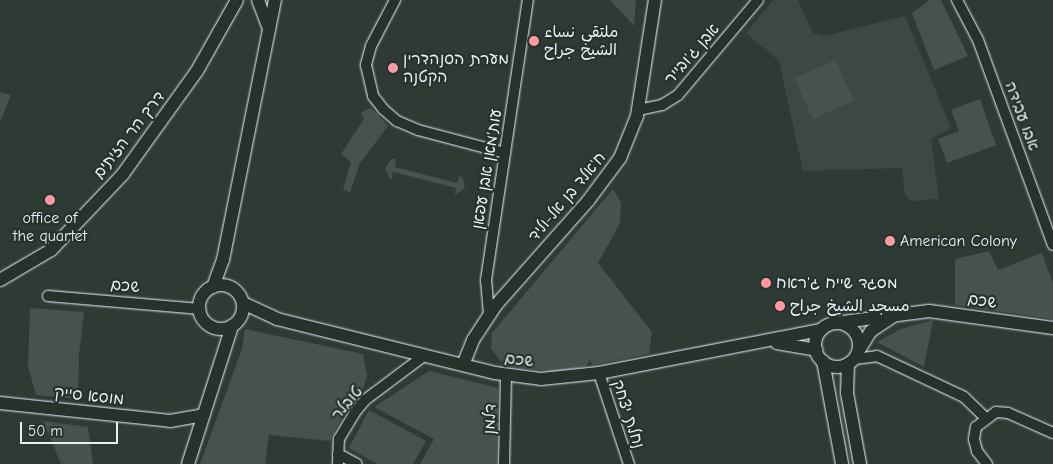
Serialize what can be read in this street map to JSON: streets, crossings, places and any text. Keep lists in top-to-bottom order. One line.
{"streets":{"street":["אבן ג'ובייר","אבו עבידה","דרך הר הזיתים","עות'מאן אבן עפאן","ח'אלד בן אל-וליד","שכם","מוסא סייק","טובלר","נחלת יצחק","דלמן"]},"crossings":[["אבן ג'ובייר","ח'אלד בן אל-וליד"],["עות'מאן אבן עפאן","ח'אלד בן אל-וליד"],["ח'אלד בן אל-וליד","שכם"],["שכם","טובלר"],["שכם","נחלת יצחק"],["שכם","דלמן"]],"places":["ملتقى نساء الشيخ جراح","מערת הסנהדרין הקטנה","office of the quartet","American Colony","מסגד שייח ג'ראח","مسجد الشيخ جراح"],"scale_bar":"50 m"}
